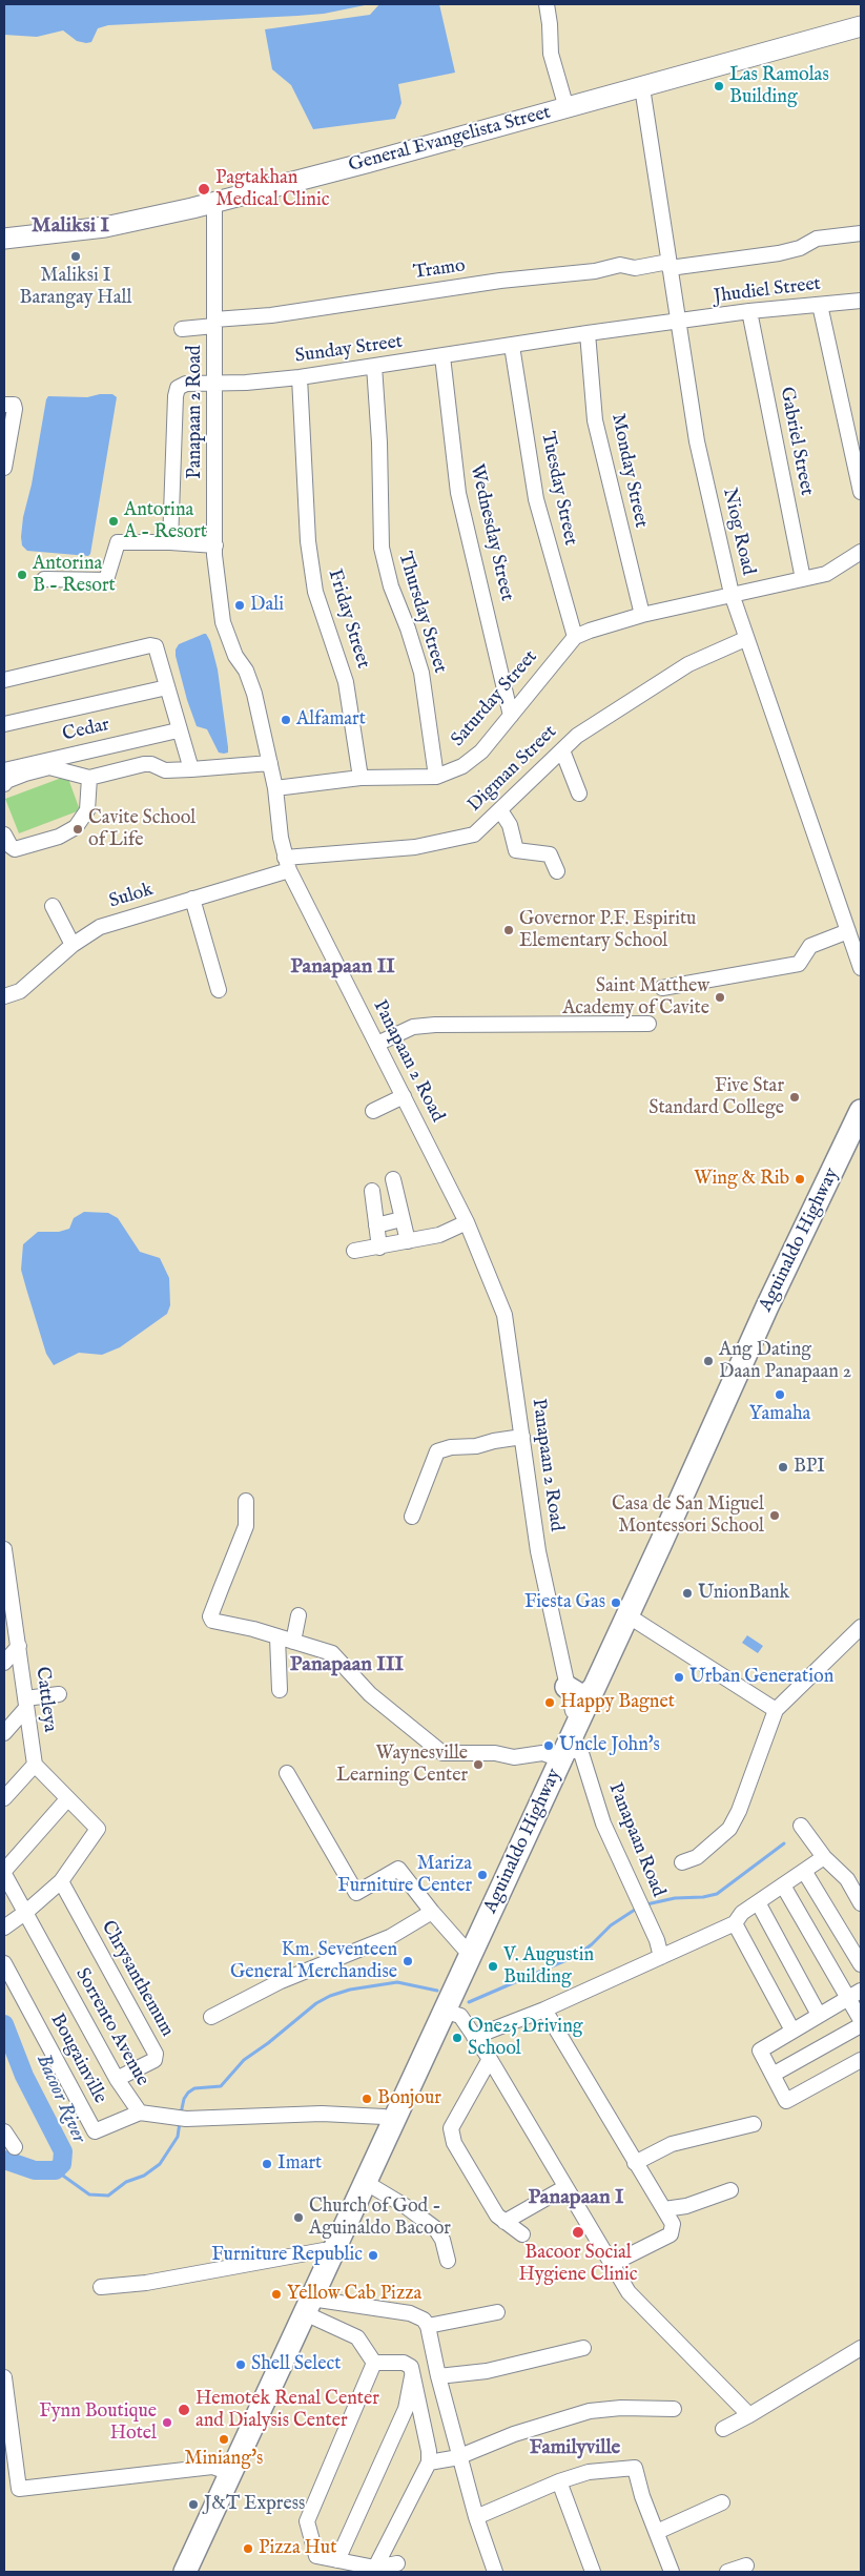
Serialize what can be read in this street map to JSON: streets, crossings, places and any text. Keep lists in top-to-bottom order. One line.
{"streets":{"highway":["Aguinaldo Highway"],"main road":["General Evangelista Street"],"street":["Tramo","Jhudiel Street","Sunday Street","Panapaan 2 Road","Gabriel Street","Monday Street","Tuesday Street","Niog Road","Wednesday Street","Thursday Street","Friday Street","Saturday Street","Cedar","Digman Street","Sulok","Cattleya","Panapaan Road","Chrysanthemum","Sorrento Avenue","Bougainville"]},"crossings":[["General Evangelista Street","Panapaan 2 Road"],["General Evangelista Street","Niog Road"],["Tramo","Panapaan 2 Road"],["Tramo","Niog Road"],["Jhudiel Street","Sunday Street"],["Jhudiel Street","Gabriel Street"],["Jhudiel Street","Niog Road"],["Sunday Street","Panapaan 2 Road"],["Sunday Street","Monday Street"],["Sunday Street","Tuesday Street"],["Sunday Street","Niog Road"],["Sunday Street","Wednesday Street"],["Sunday Street","Thursday Street"],["Sunday Street","Friday Street"],["Panapaan 2 Road","Saturday Street"],["Panapaan 2 Road","Digman Street"],["Panapaan 2 Road","Sulok"],["Panapaan 2 Road","Aguinaldo Highway"],["Tuesday Street","Saturday Street"],["Niog Road","Digman Street"],["Wednesday Street","Saturday Street"],["Thursday Street","Saturday Street"],["Friday Street","Saturday Street"],["Digman Street","Sulok"],["Aguinaldo Highway","Panapaan Road"],["Aguinaldo Highway","Sorrento Avenue"],["Chrysanthemum","Sorrento Avenue"],["Sorrento Avenue","Bougainville"]],"districts":["Maliksi I","Panapaan II","Panapaan III","Panapaan I","Familyville"],"water":["Bacoor River"],"places":["Las Ramolas Building","Pagtakhan Medical Clinic","Maliksi I Barangay Hall","Antorina A - Resort","Antorina B - Resort","Dali","Alfamart","Cavite School of Life","Governor P.F. Espiritu Elementary School","Saint Matthew Academy of Cavite","Five Star Standard College","Wing & Rib","Ang Dating Daan Panapaan 2","Yamaha","BPI","Casa de San Miguel Montessori School","UnionBank","Fiesta Gas","Urban Generation","Happy Bagnet","Uncle John's","Waynesville Learning Center","Mariza Furniture Center","Km. Seventeen General Merchandise","V. Augustin Building","One25 Driving School","Bonjour","Imart","Church of God - Aguinaldo Bacoor","Bacoor Social Hygiene Clinic","Furniture Republic","Yellow Cab Pizza","Shell Select","Hemotek Renal Center and Dialysis Center","Fynn Boutique Hotel","Miniang's","J&T Express","Pizza Hut"]}
